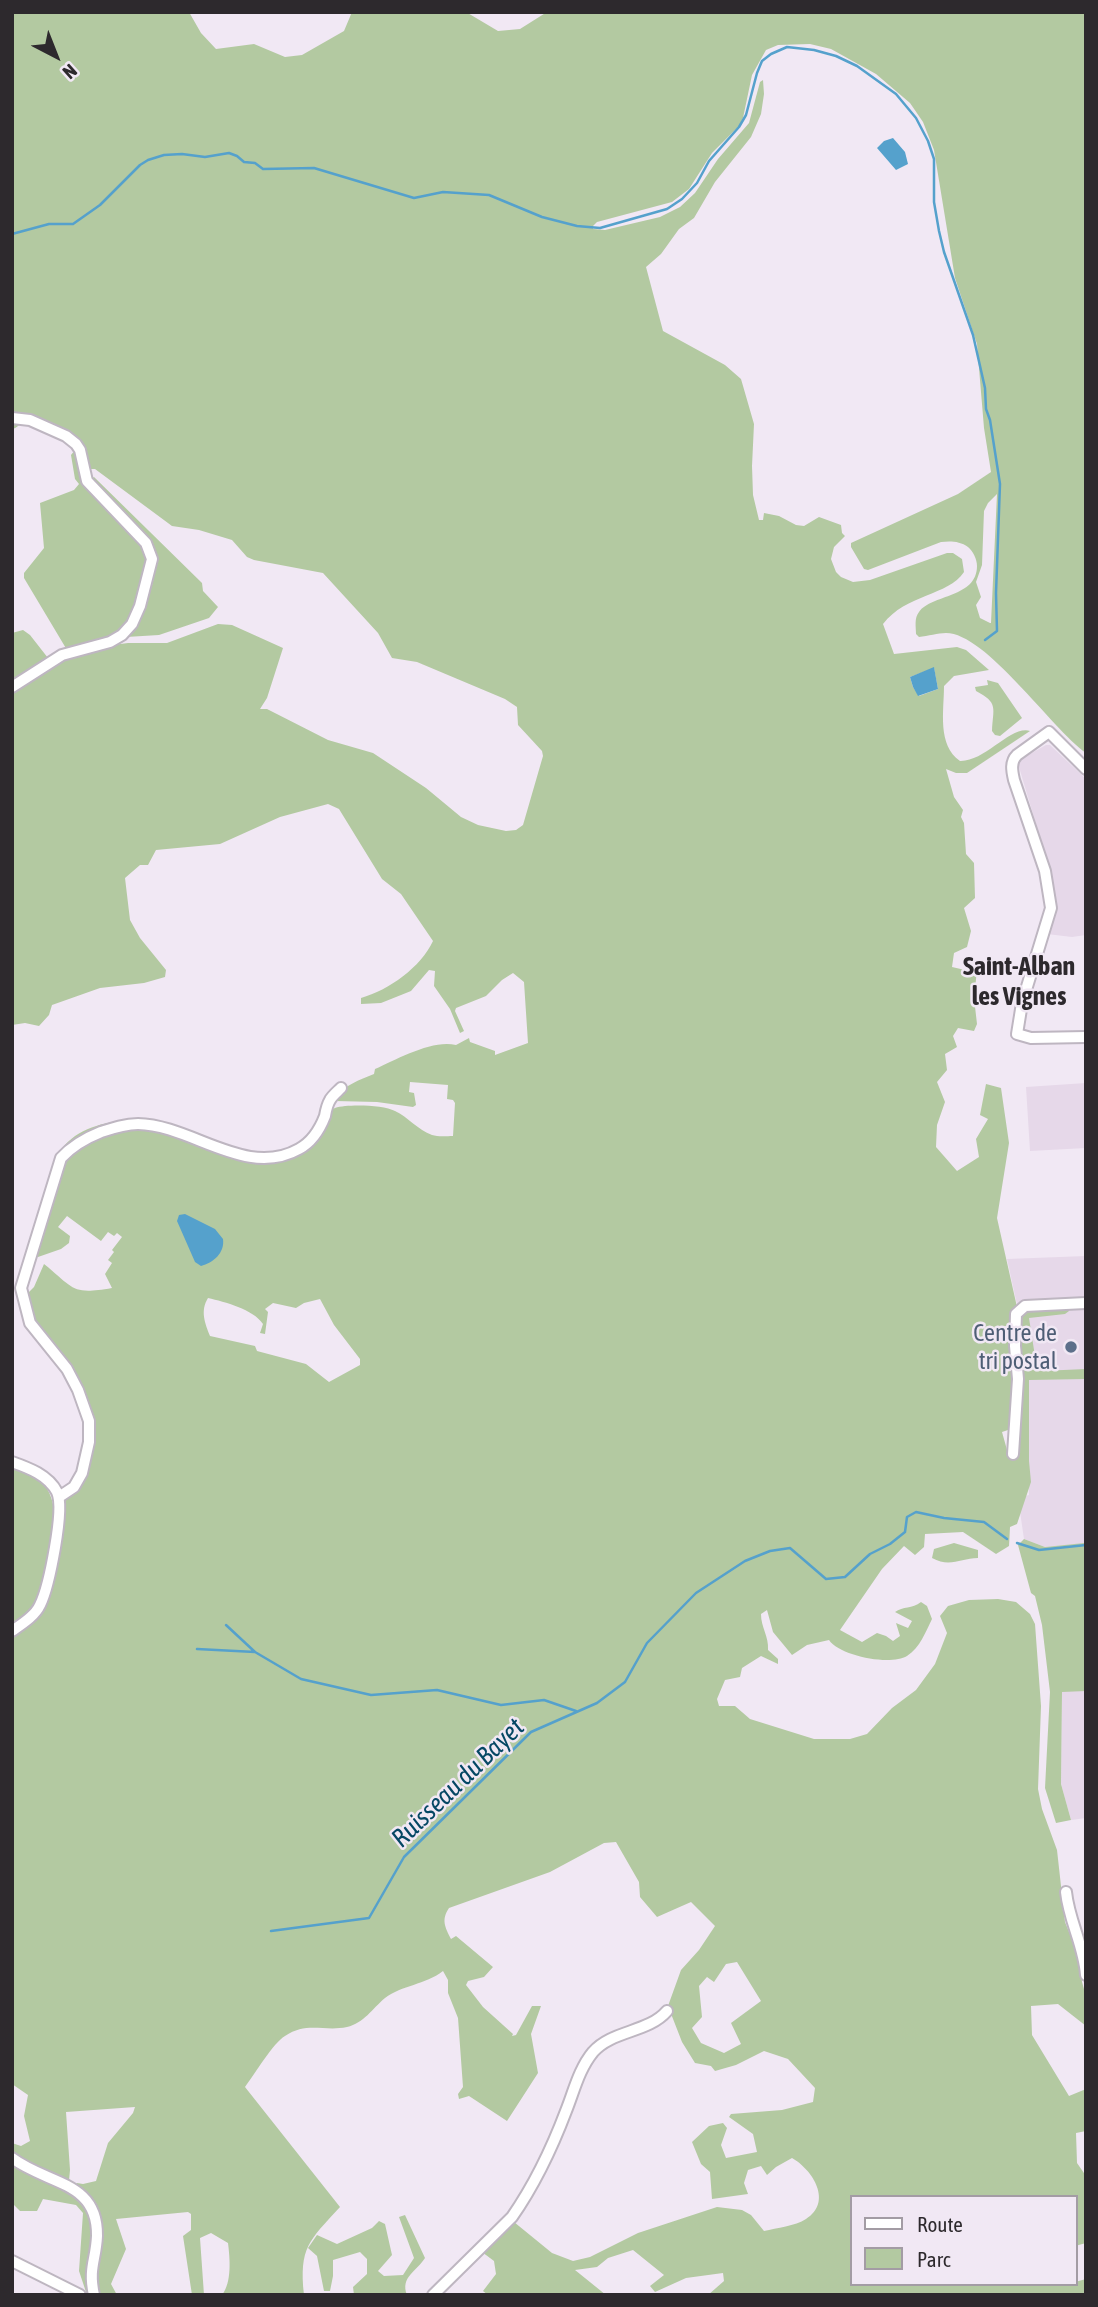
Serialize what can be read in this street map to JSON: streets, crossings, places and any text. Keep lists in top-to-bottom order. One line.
{"districts":["Saint-Alban les Vignes"],"water":["Ruisseau du Bayet"],"places":["Centre de tri postal"],"legend":["Route","Parc"],"north":"bottom right"}
